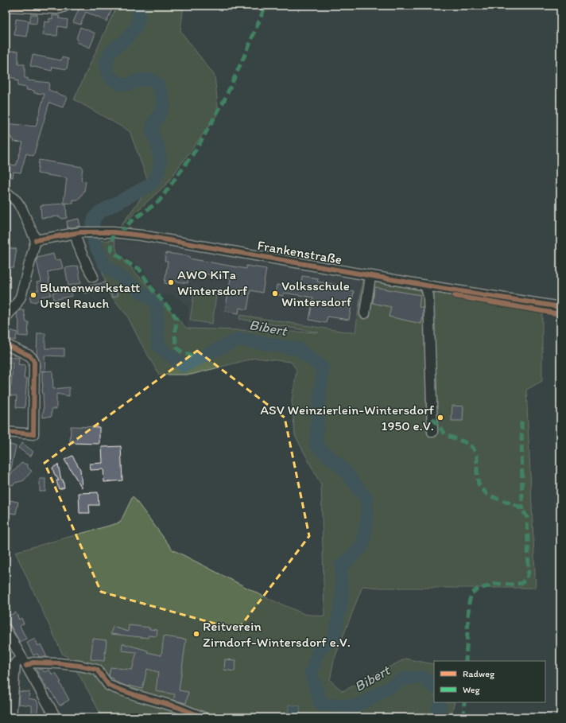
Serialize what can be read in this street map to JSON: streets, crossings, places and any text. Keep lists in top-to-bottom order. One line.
{"streets":{"street":["Frankenstraße"]},"water":["Bibert"],"places":["AWO KiTa Wintersdorf","Volksschule Wintersdorf","Blumenwerkstatt Ursel Rauch","ASV Weinzierlein-Wintersdorf 1950 e.V.","Reitverein Zirndorf-Wintersdorf e.V."],"legend":["Radweg","Weg"]}
